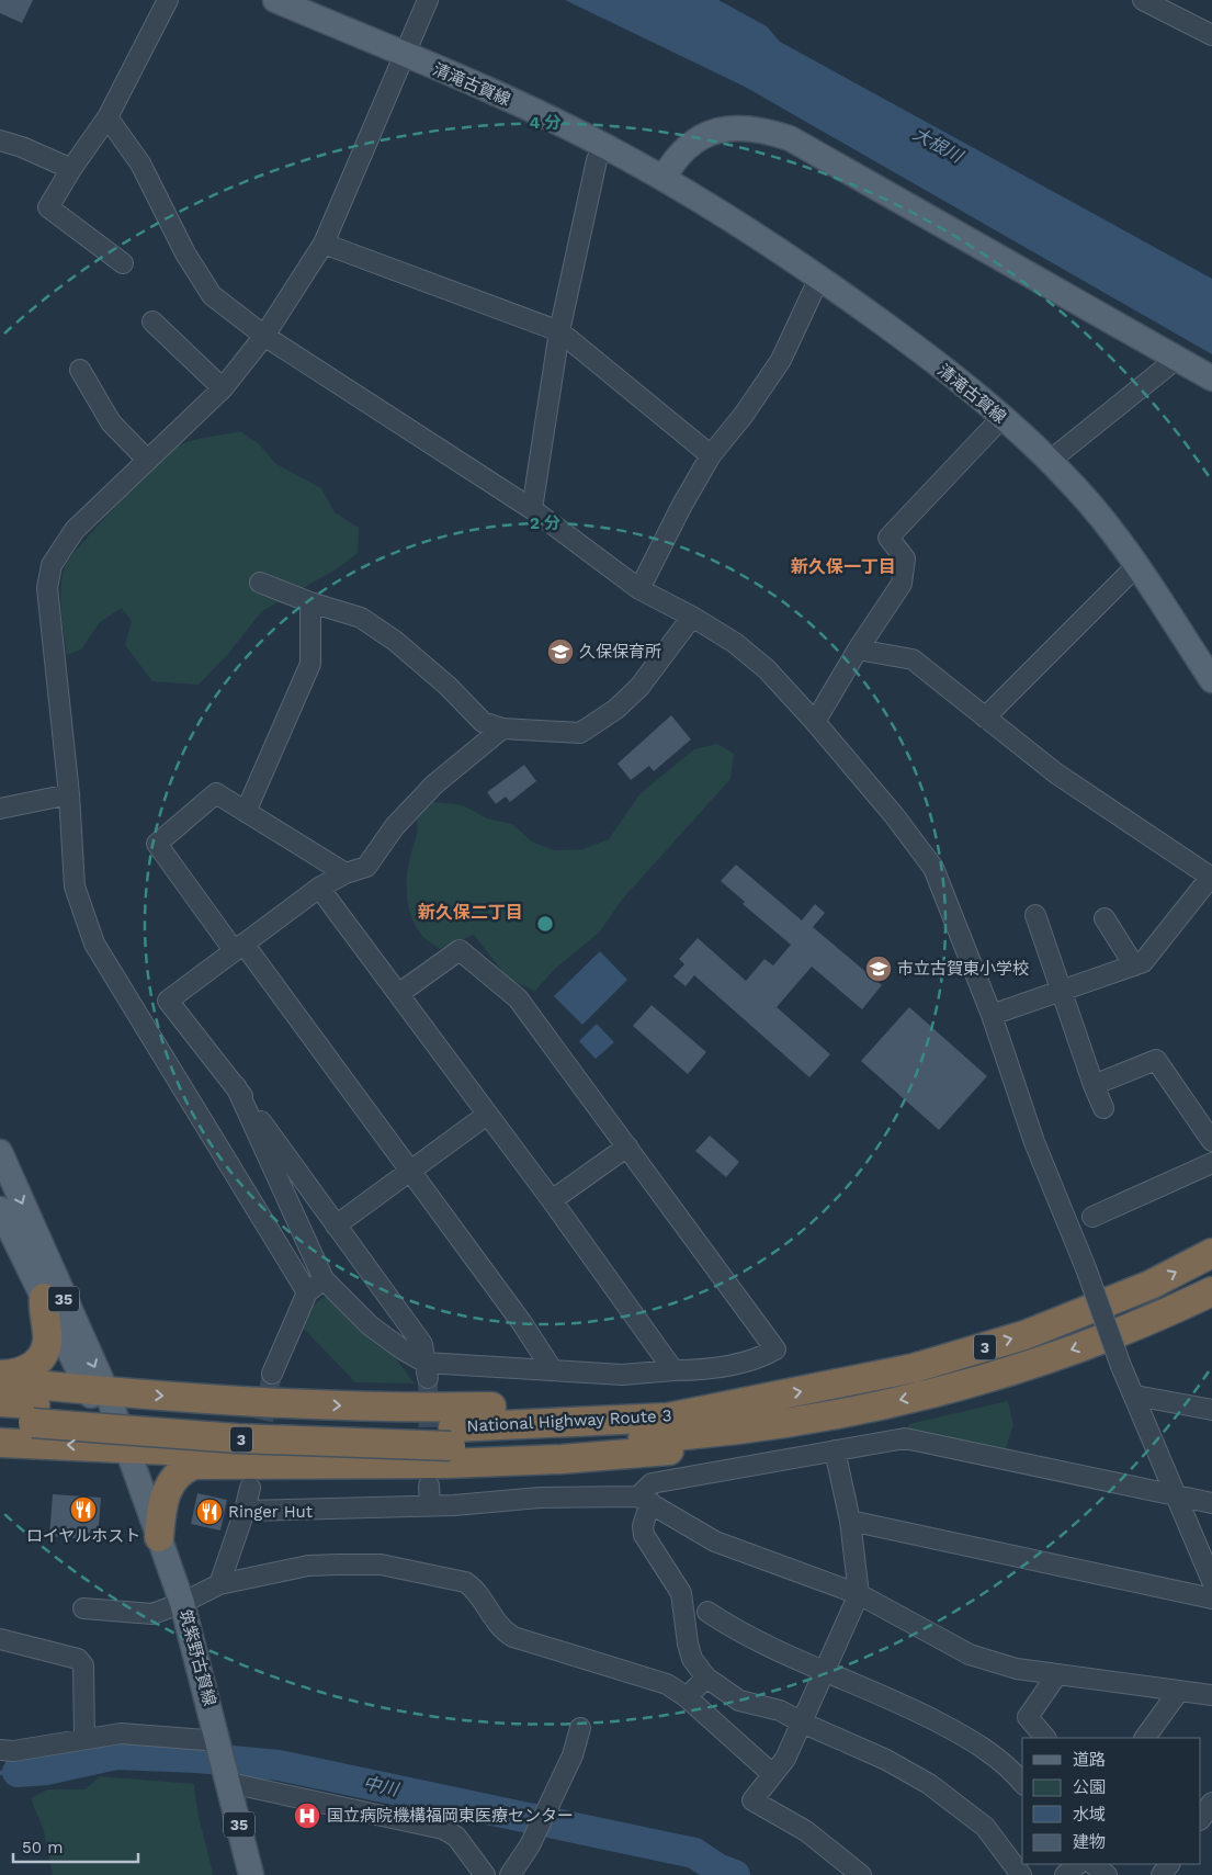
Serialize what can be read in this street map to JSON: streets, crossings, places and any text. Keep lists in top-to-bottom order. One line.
{"streets":{"highway":["3","National Highway Route 3"],"main road":["清滝古賀線","35","筑紫野古賀線"]},"districts":["新久保一丁目","新久保二丁目"],"water":["大根川","中川"],"places":{"school or university":["久保保育所","市立古賀東小学校"],"restaurant":["ロイヤルホスト","Ringer Hut"],"hospital":["国立病院機構福岡東医療センター"]},"legend":["道路","公園","水域","建物"],"scale_bar":"50 m","rings":["4 分","2 分"]}
